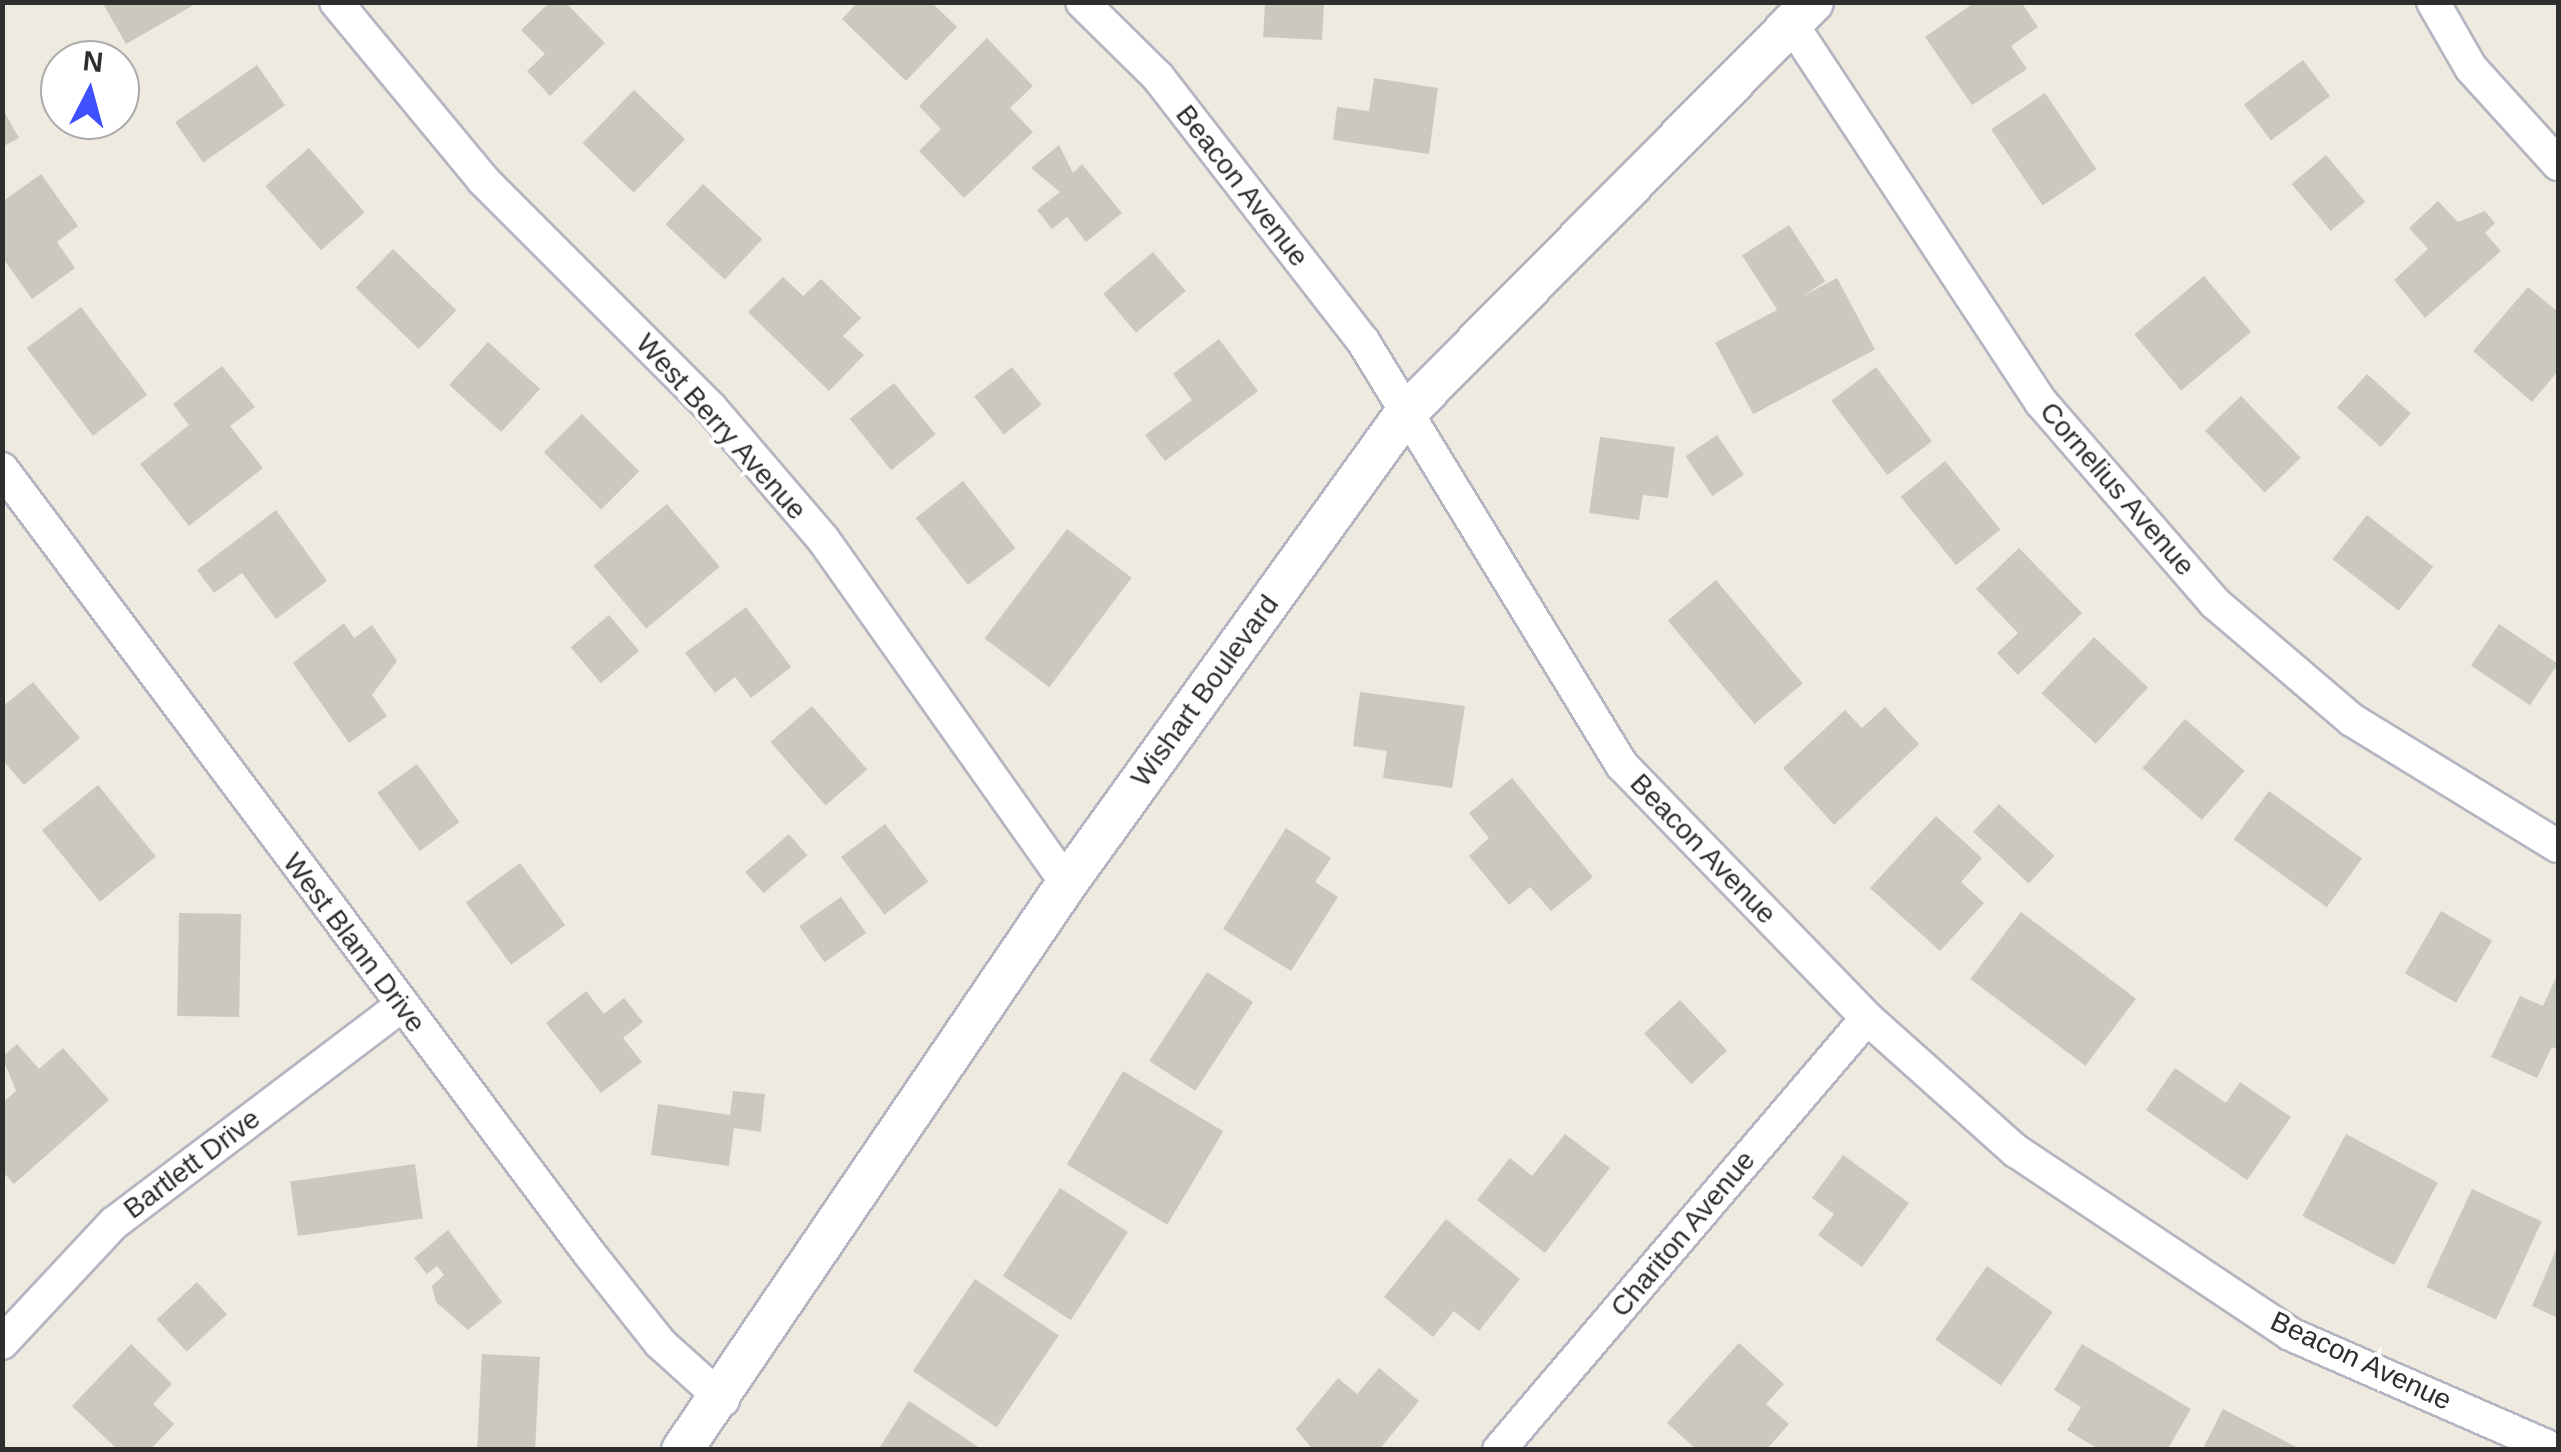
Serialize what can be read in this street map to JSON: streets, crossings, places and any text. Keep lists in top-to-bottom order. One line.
{"streets":{"street":["Beacon Avenue","West Berry Avenue","Cornelius Avenue","Wishart Boulevard","West Blann Drive","Bartlett Drive","Chariton Avenue"]},"crossings":[["Beacon Avenue","Wishart Boulevard"],["Beacon Avenue","Chariton Avenue"],["West Berry Avenue","Wishart Boulevard"],["Cornelius Avenue","Wishart Boulevard"],["Wishart Boulevard","West Blann Drive"],["West Blann Drive","Bartlett Drive"]],"north":"top"}
